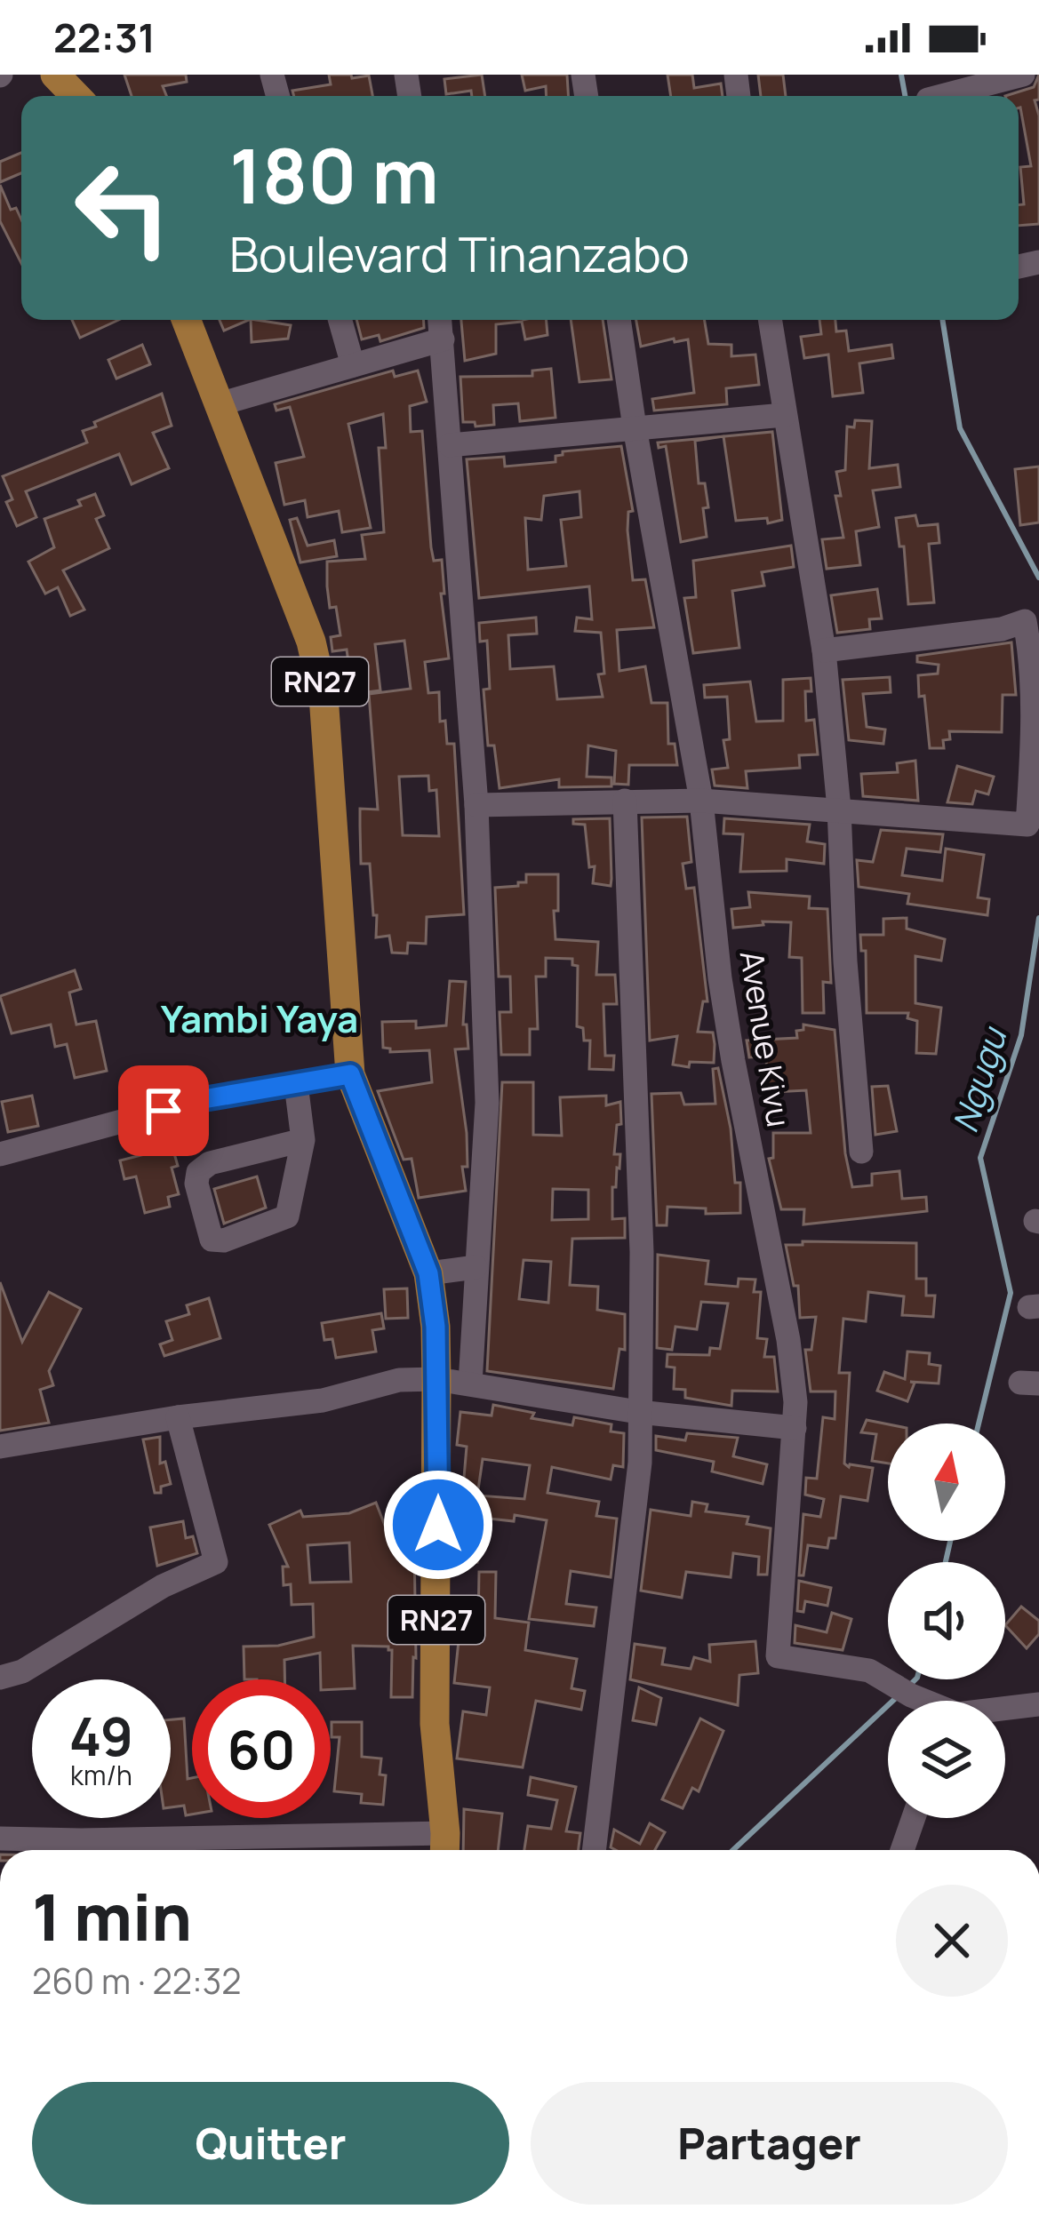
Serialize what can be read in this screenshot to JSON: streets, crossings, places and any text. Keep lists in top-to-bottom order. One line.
{"streets":{"main road":["RN27"],"street":["Avenue Kivu"]},"districts":["Yambi Yaya"],"water":["Ngugu"],"north":"top","page":{"status":"22:31","turn":["180 m","Boulevard Tinanzabo"],"speed":"49 km/h","limit":"60","heading":["1 min","260 m · 22:32"],"buttons":["Quitter","Partager"]}}
